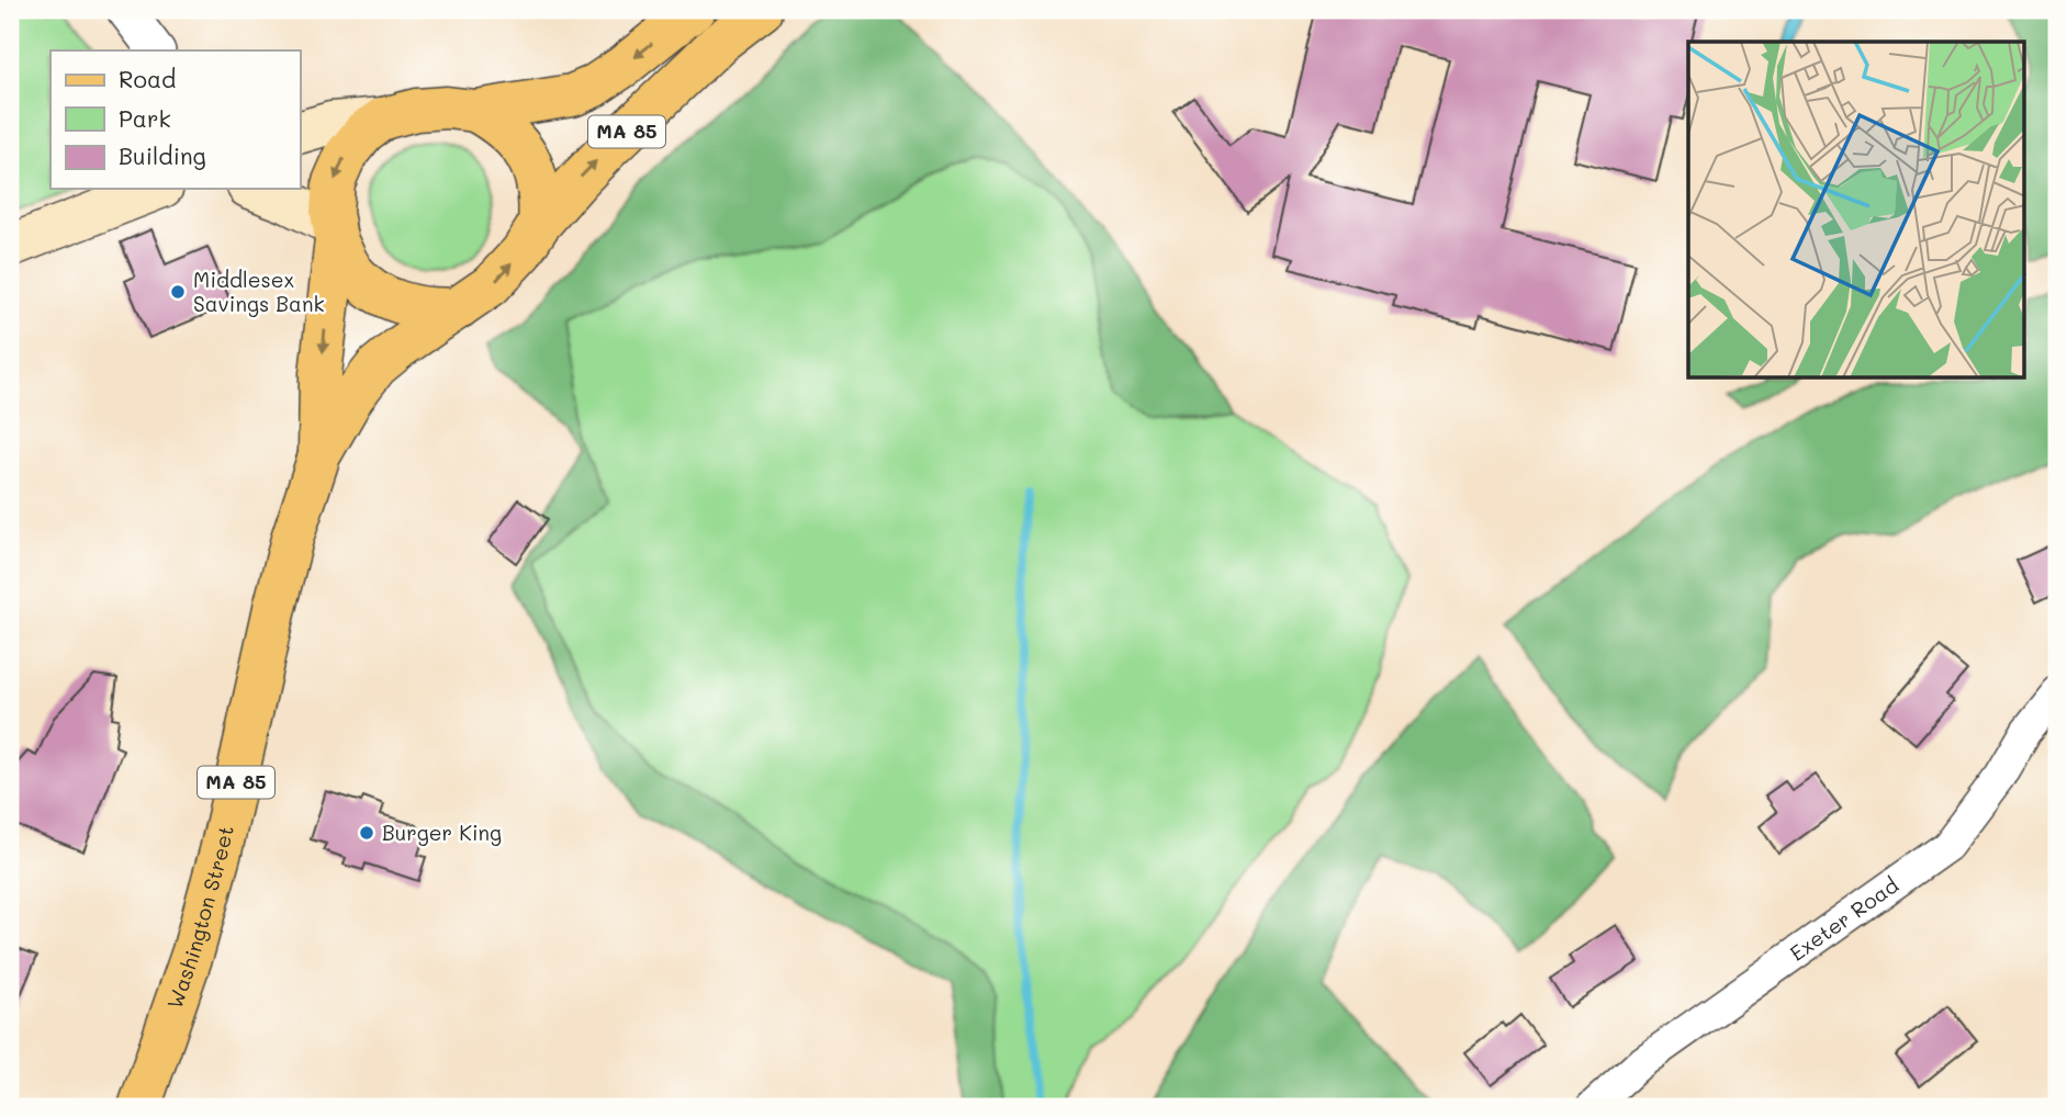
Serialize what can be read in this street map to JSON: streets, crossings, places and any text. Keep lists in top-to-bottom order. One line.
{"streets":{"main road":["MA 85","Washington Street"],"street":["Exeter Road"]},"places":["Middlesex Savings Bank","Burger King"],"legend":["Road","Park","Building"]}
